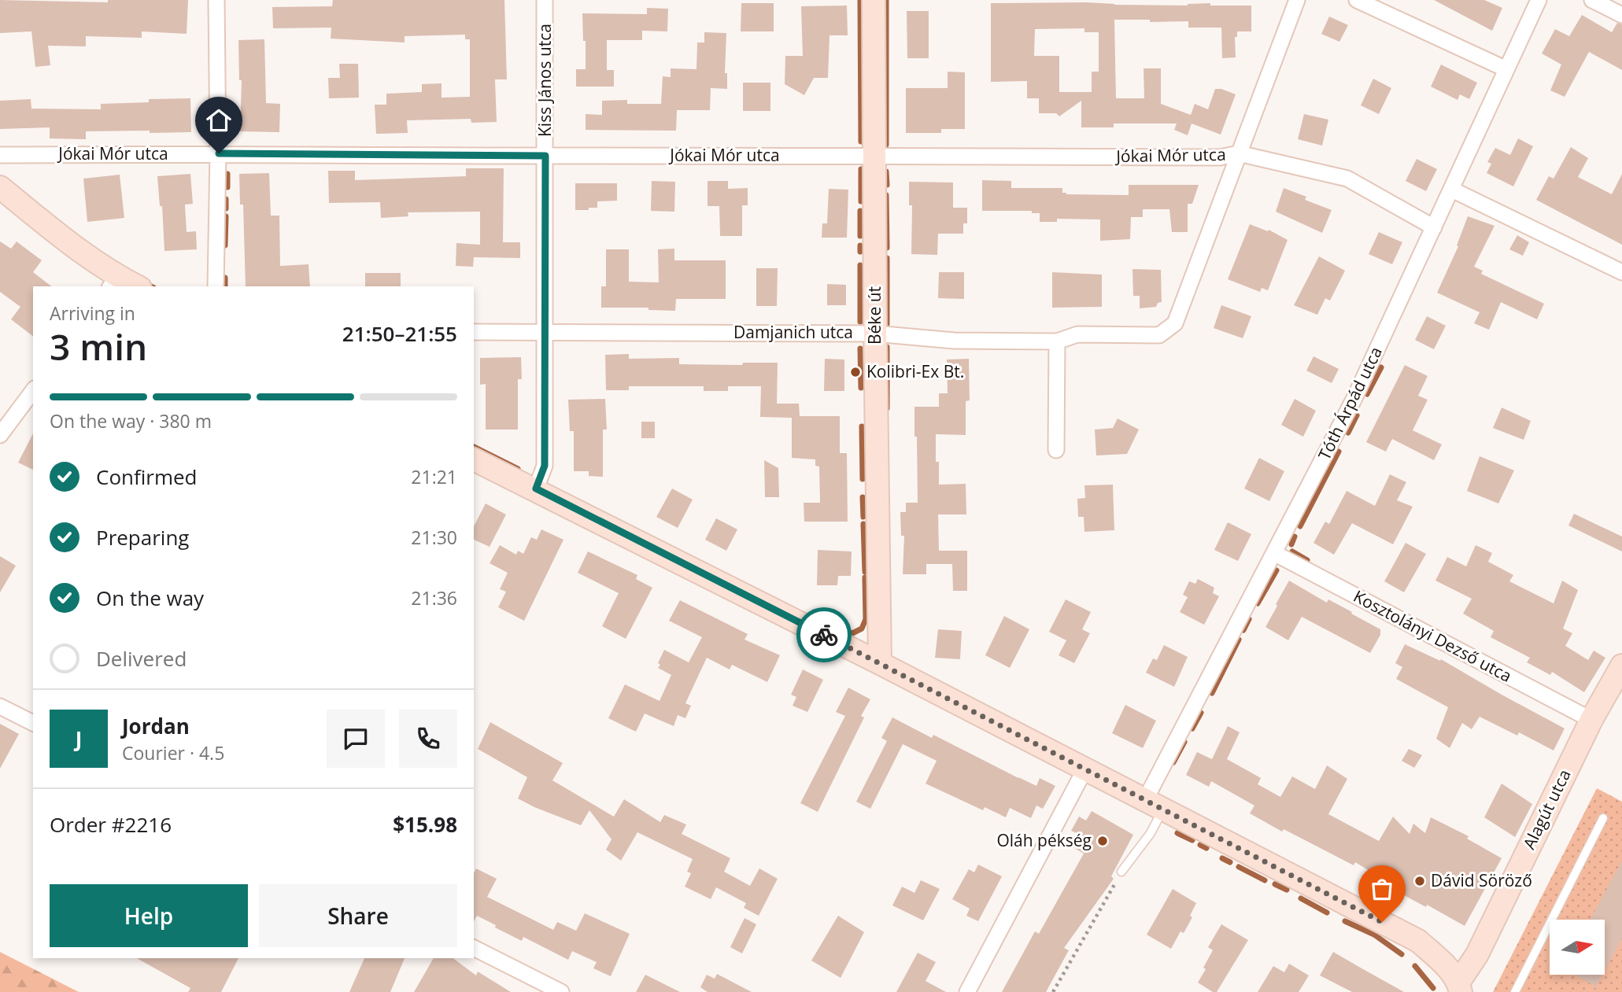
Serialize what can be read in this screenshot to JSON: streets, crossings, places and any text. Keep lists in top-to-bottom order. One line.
{"streets":{"street":["Kiss János utca","Jókai Mór utca","Béke út","Damjanich utca","Tóth Árpád utca","Kosztolányi Dezső utca","Alagút utca"]},"crossings":[["Kiss János utca","Jókai Mór utca"],["Kiss János utca","Damjanich utca"],["Jókai Mór utca","Béke út"],["Jókai Mór utca","Damjanich utca"],["Jókai Mór utca","Tóth Árpád utca"],["Béke út","Damjanich utca"],["Tóth Árpád utca","Kosztolányi Dezső utca"],["Kosztolányi Dezső utca","Alagút utca"]],"places":["Kolibri-Ex Bt.","Oláh pékség","Dávid Söröző"],"north":"right","page":{"heading":["3 min","Arriving in","21:50–21:55"],"panel":["Jordan","Courier · 4.5","Order #2216","$15.98"],"bar":"On the way · 380 m","list":[["Confirmed","21:21"],["Preparing","21:30"],["On the way","21:36"],"Delivered"],"round":"J","buttons":["Help","Share"]}}
